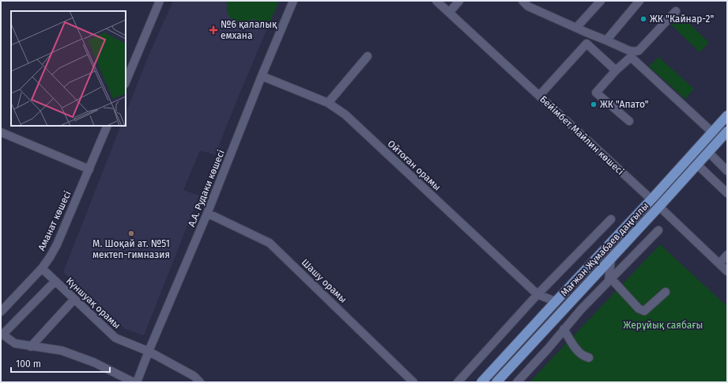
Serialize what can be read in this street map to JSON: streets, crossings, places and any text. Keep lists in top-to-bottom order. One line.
{"streets":{"main road":["Бейімбет Майлин көшесі","Мағжан Жұмабаев даңғылы"],"street":["Ойтоған орамы","А.А. Рудаки көшесі","Аманат көшесі","Шашу орамы","Күншуақ орамы"]},"crossings":[["Бейімбет Майлин көшесі","Мағжан Жұмабаев даңғылы"],["Ойтоған орамы","А.А. Рудаки көшесі"],["А.А. Рудаки көшесі","Шашу орамы"],["А.А. Рудаки көшесі","Күншуақ орамы"],["Аманат көшесі","Күншуақ орамы"]],"parks":["Жерұйық саябағы"],"places":{"other":["ЖК \"Кайнар-2\"","ЖК \"Апато\"","М. Шоқай ат. №51 мектеп-гимназия"],"health":["№6 қалалық емхана"]},"scale_bar":"100 m"}
